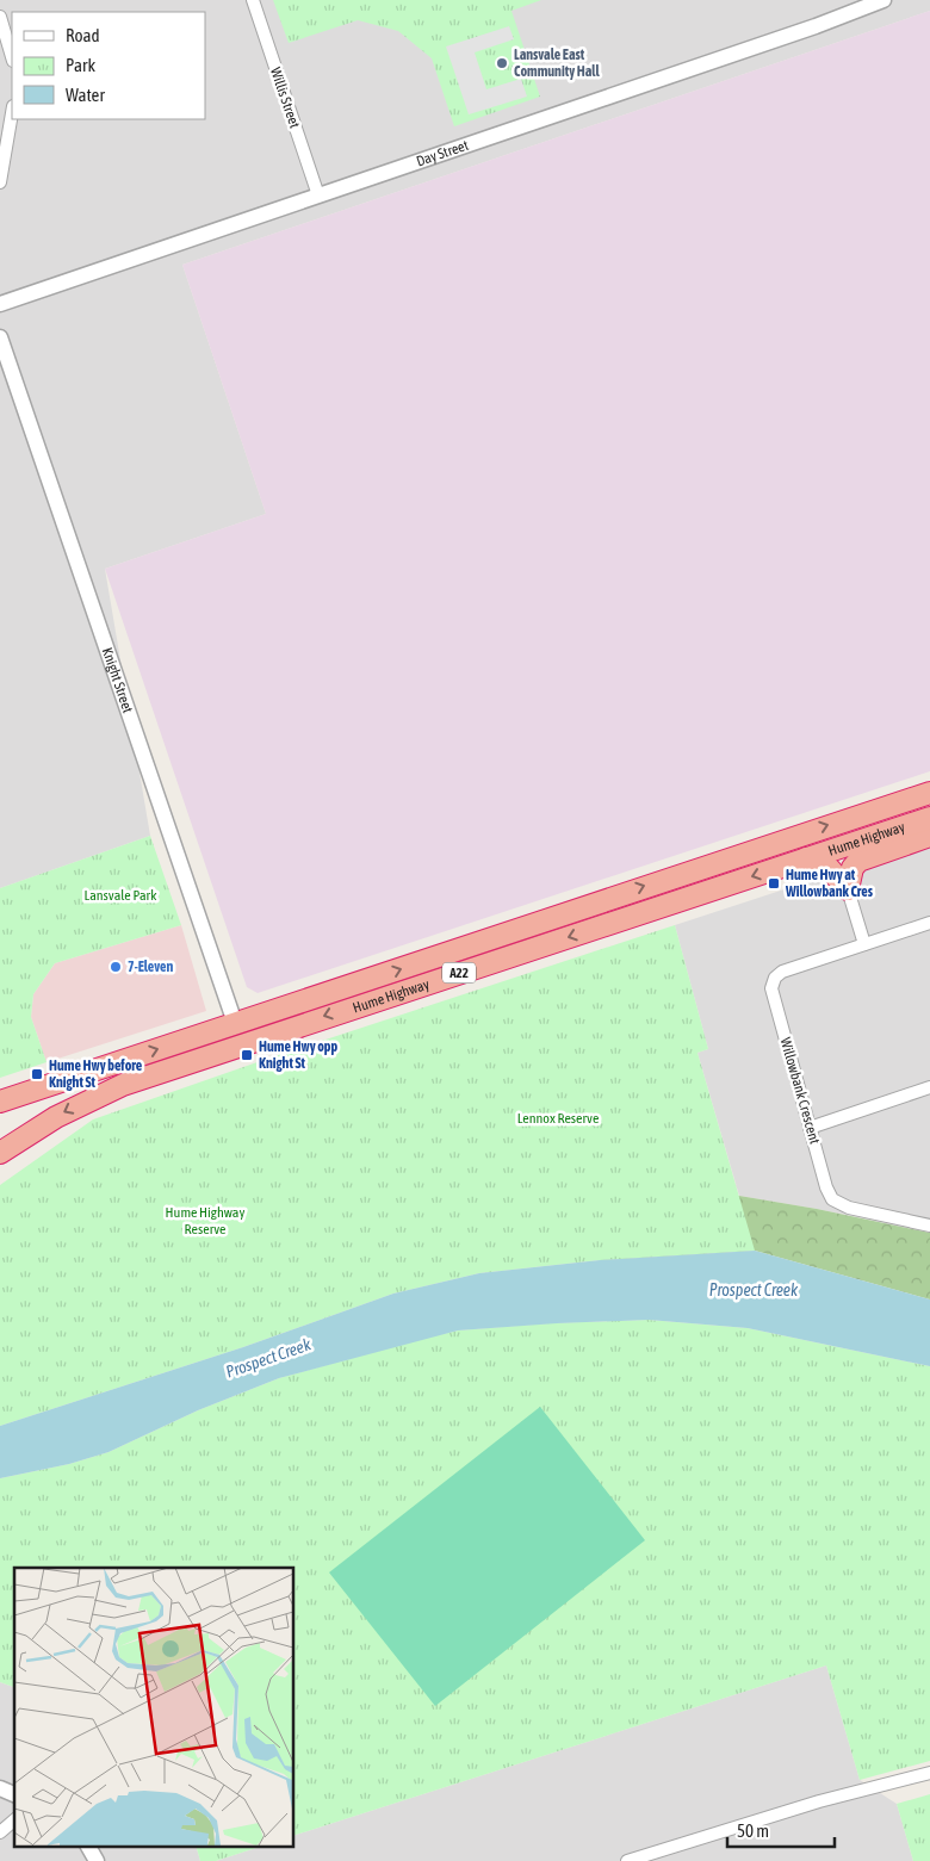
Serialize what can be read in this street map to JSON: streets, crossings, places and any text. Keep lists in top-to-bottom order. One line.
{"streets":{"highway":["Hume Highway","A22"],"street":["Willis Street","Day Street","Knight Street","Willowbank Crescent"]},"crossings":[["Willis Street","Day Street"],["Knight Street","Hume Highway"]],"water":["Prospect Creek"],"parks":["Lansvale Park","Lennox Reserve","Hume Highway Reserve"],"places":{"other":["Lansvale East Community Hall","7-Eleven"],"transit":["Hume Hwy at Willowbank Cres","Hume Hwy opp Knight St","Hume Hwy before Knight St"]},"legend":["Road","Park","Water"],"scale_bar":"50 m"}
